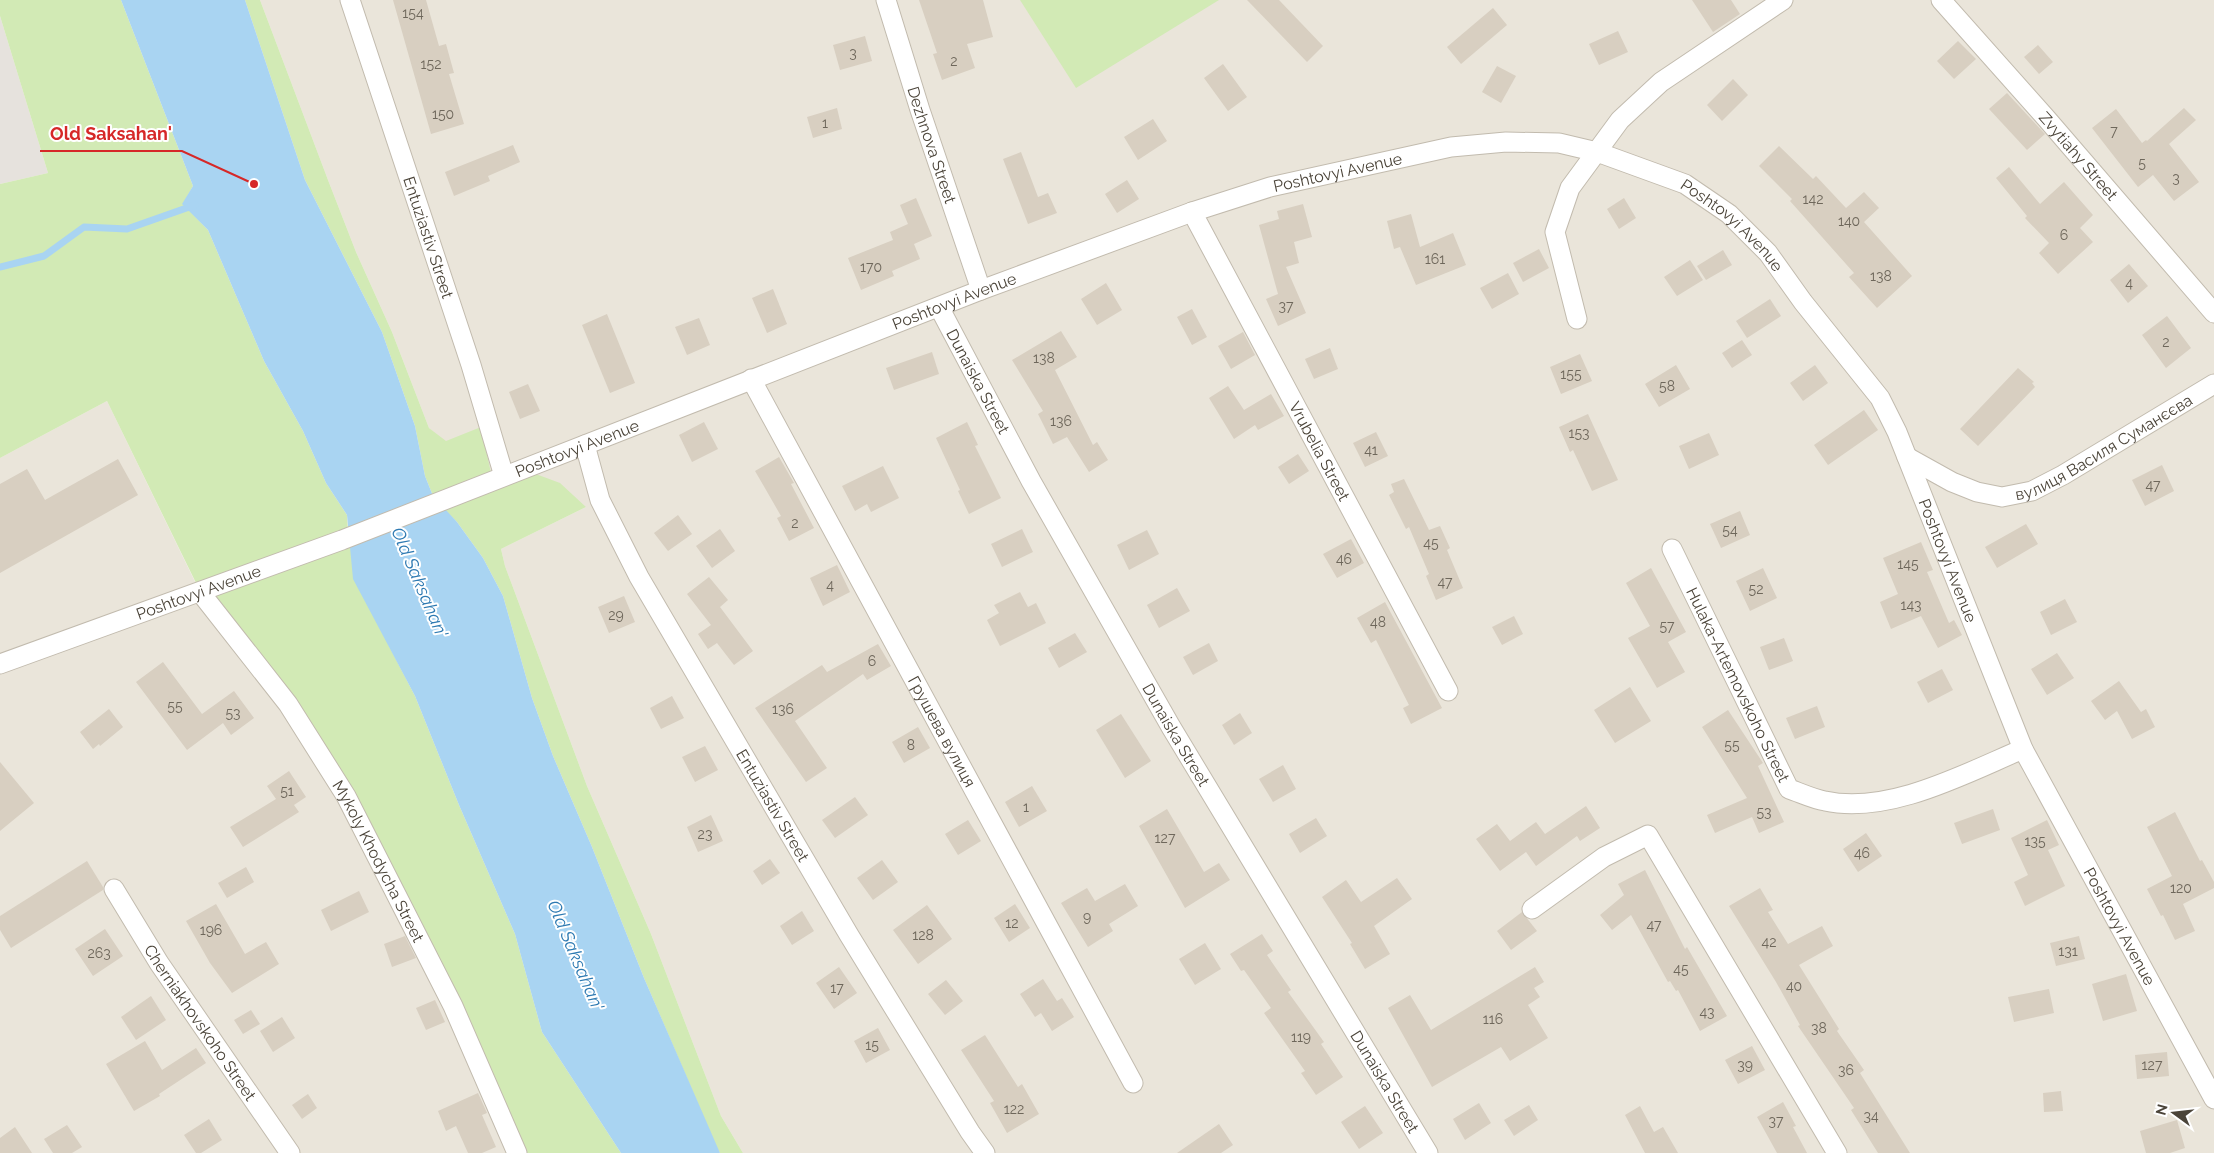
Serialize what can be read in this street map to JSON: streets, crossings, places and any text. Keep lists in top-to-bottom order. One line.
{"streets":{"street":["Dezhnova Street","Zvytiahy Street","Poshtovyi Avenue","Entuziastiv Street","Dunaiska Street","вулиця Василя Суманєєва","Vrubelia Street","Hulaka-Artemovskoho Street","Грушева вулиця","Mykoly Khodycha Street","Cherniakhovskoho Street"]},"crossings":[["Dezhnova Street","Poshtovyi Avenue"],["Poshtovyi Avenue","Entuziastiv Street"],["Poshtovyi Avenue","Dunaiska Street"],["Poshtovyi Avenue","вулиця Василя Суманєєва"],["Poshtovyi Avenue","Vrubelia Street"],["Poshtovyi Avenue","Hulaka-Artemovskoho Street"],["Poshtovyi Avenue","Грушева вулиця"],["Poshtovyi Avenue","Mykoly Khodycha Street"]],"water":["Old Saksahan'"],"places":["Old Saksahan'"],"house_numbers":["154","3","2","152","150","1","7","5","3","142","140","6","161","170","138","4","37","2","138","155","58","136","153","41","47","2","54","45","46","145","47","4","52","143","29","48","57","6","55","136","53","8","55","51","1","53","23","127","135","46","120","9","12","47","196","128","42","131","263","45","40","17","43","116","38","119","15","39","127","36","122","34","37"],"north":"left"}
